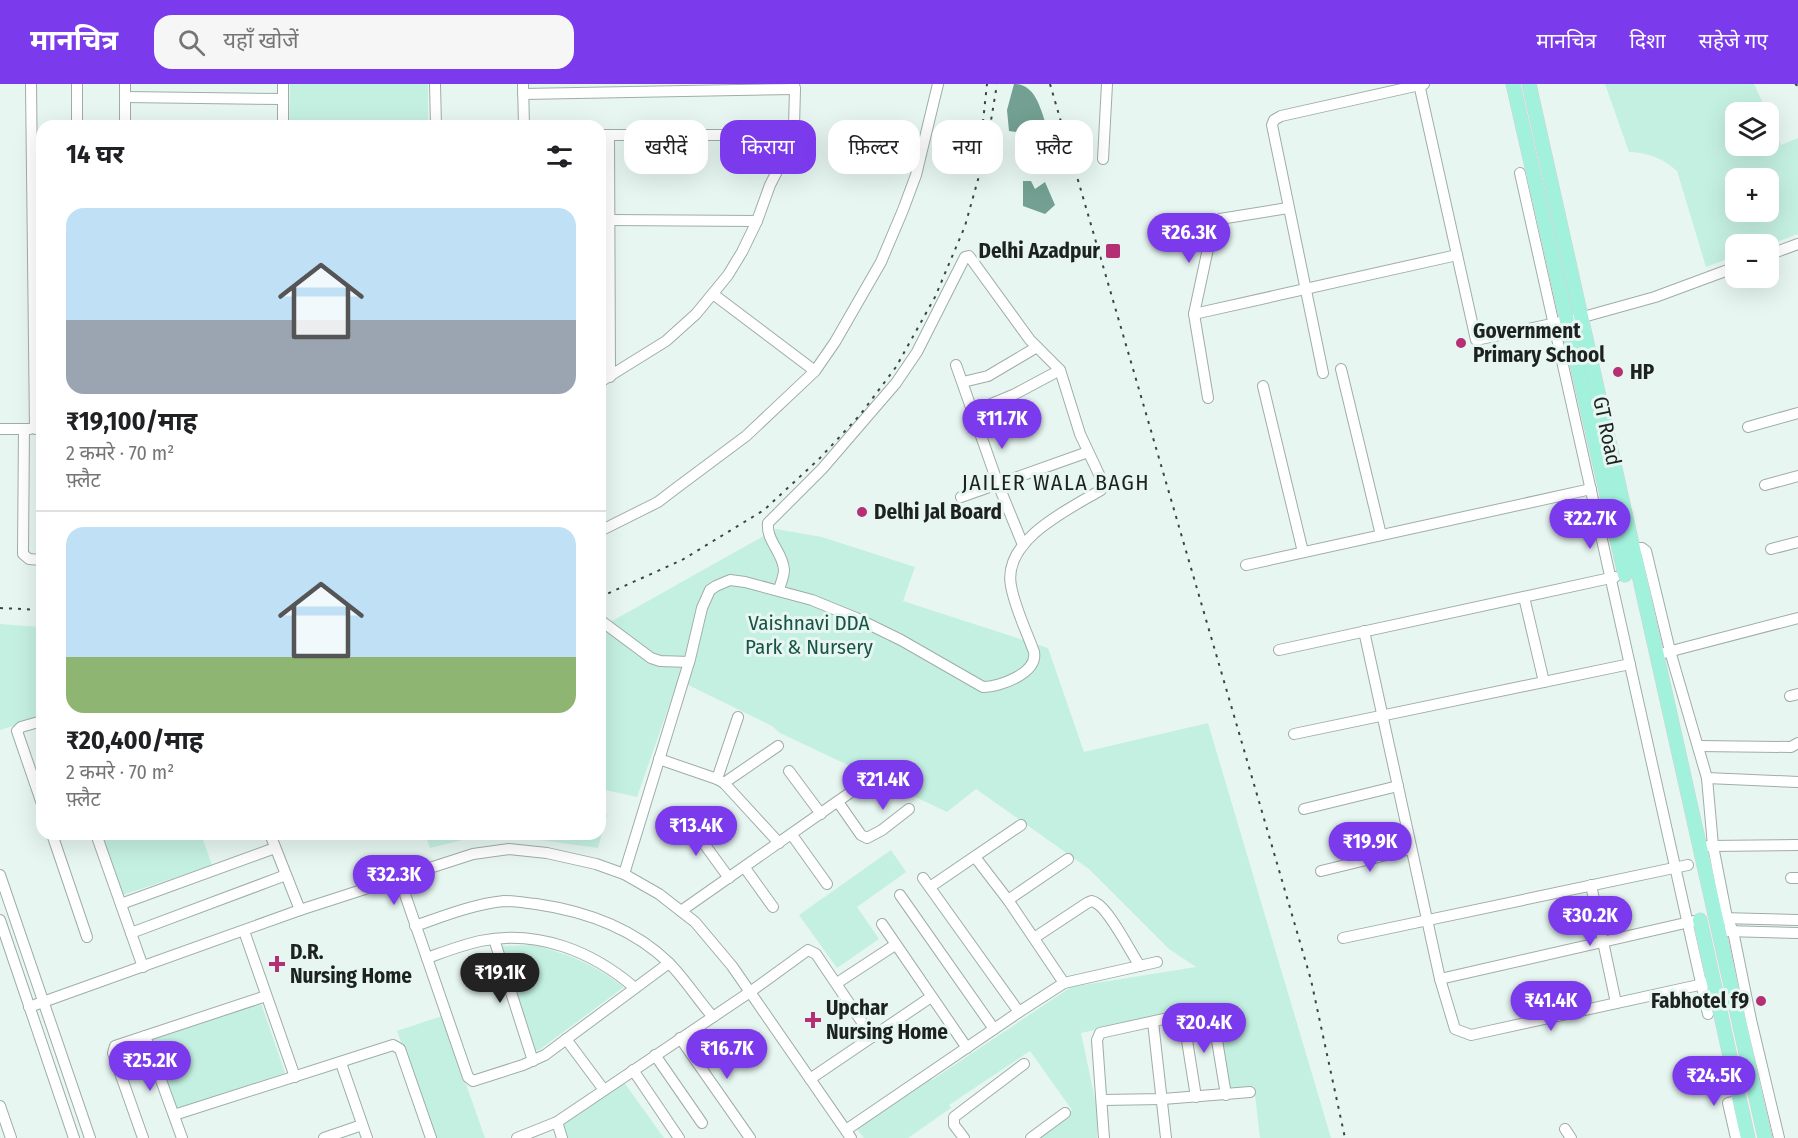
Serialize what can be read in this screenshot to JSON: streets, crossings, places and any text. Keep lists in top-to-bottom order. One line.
{"streets":{"main road":["GT Road"]},"districts":["JAILER WALA BAGH"],"parks":["Vaishnavi DDA Park & Nursery"],"places":{"transit":["Delhi Azadpur"],"other":["Government Primary School","HP","Delhi Jal Board","Fabhotel f9"],"health":["D.R. Nursing Home","Upchar Nursing Home"]},"page":{"header":"मानचित्र","search":"यहाँ खोजें","nav":["मानचित्र","दिशा","सहेजे गए"],"map_buttons":["+","−"],"chip":["खरीदें","किराया","फ़िल्टर","नया","फ़्लैट"],"heading":"14 घर","list":[{"name":"₹19,100/माह","note":"2 कमरे · 70 m² · फ़्लैट"},{"name":"₹20,400/माह","note":"2 कमरे · 70 m² · फ़्लैट"}],"price":["₹26.3K","₹11.7K","₹22.7K","₹21.4K","₹13.4K","₹19.9K","₹32.3K","₹30.2K","₹19.1K","₹41.4K","₹20.4K","₹16.7K","₹25.2K","₹24.5K"]}}
